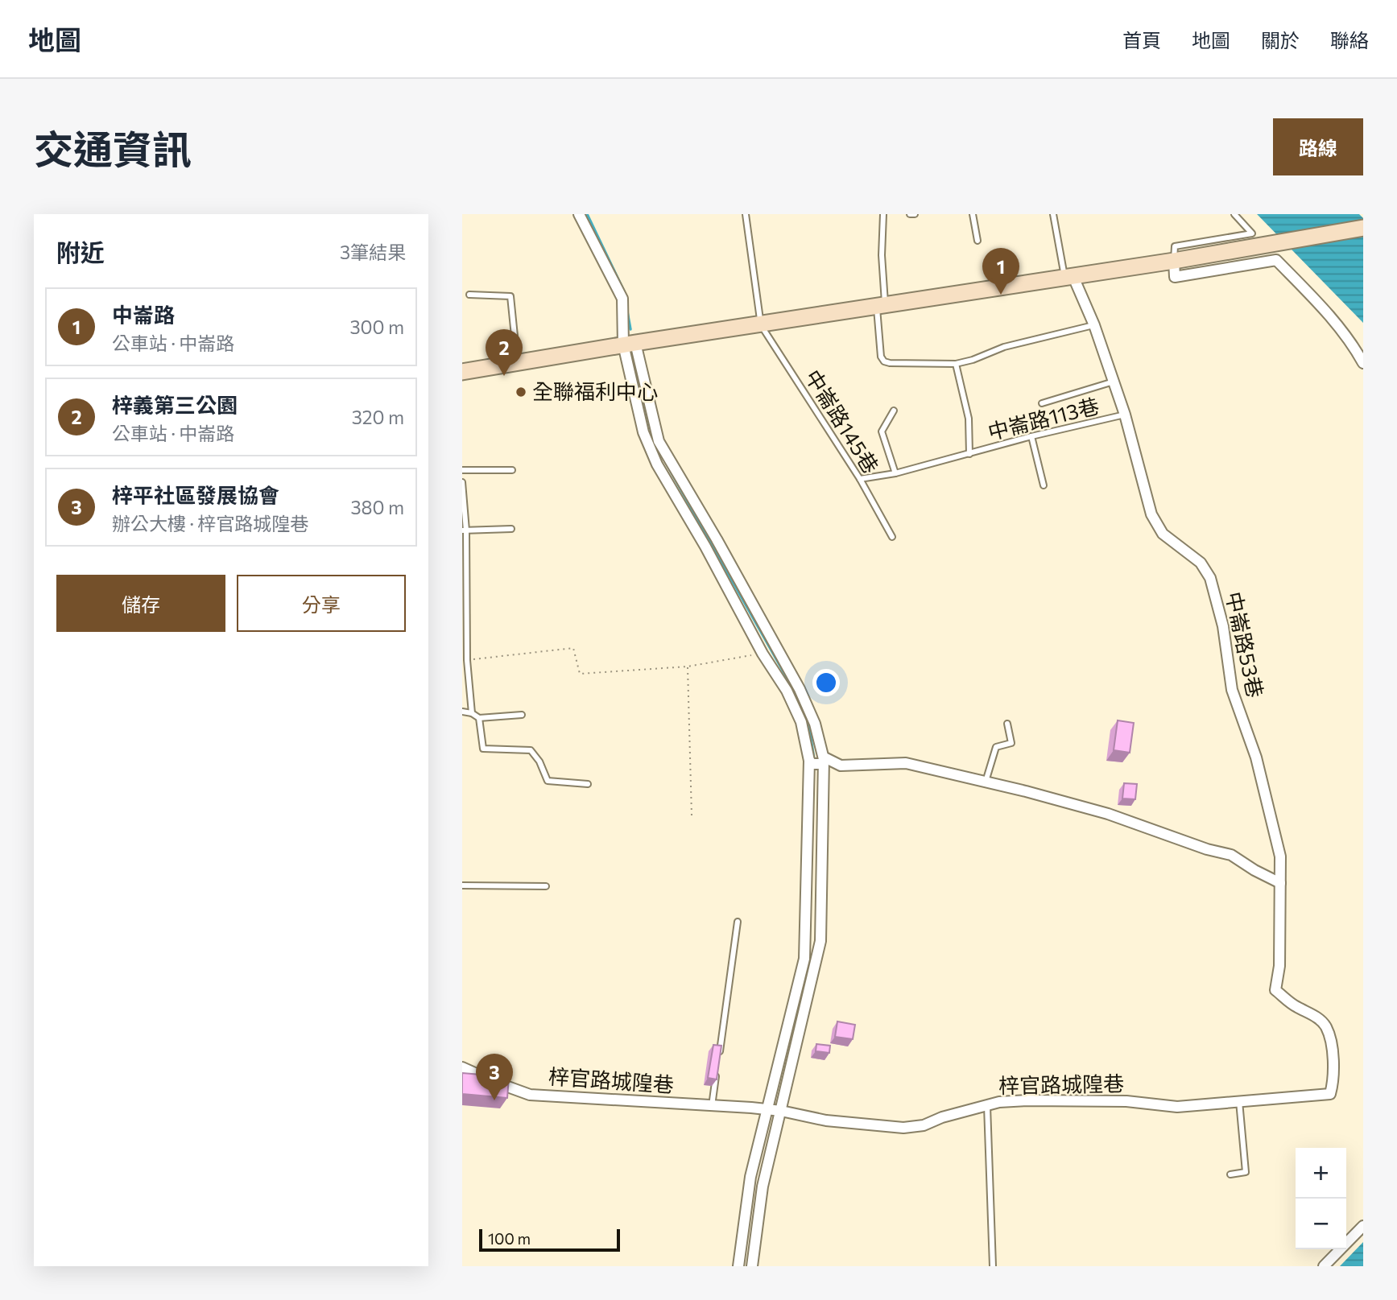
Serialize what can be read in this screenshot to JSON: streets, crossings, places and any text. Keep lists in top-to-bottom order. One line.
{"streets":{"street":["中崙路53巷","梓官路城隍巷"],"lane":["中崙路113巷","中崙路145巷"]},"crossings":[["中崙路113巷","中崙路145巷"],["中崙路113巷","中崙路53巷"],["中崙路53巷","梓官路城隍巷"]],"places":["全聯福利中心"],"scale_bar":"100 m","page":{"header":"地圖","nav":["首頁","地圖","關於","聯絡"],"title":"交通資訊","buttons":["路線",["儲存","分享"]],"heading":["附近","3筆結果"],"pins":["1","2","3"],"list":[{"mark":"1","name":"中崙路","note":"公車站 · 中崙路","value":"300 m"},{"mark":"2","name":"梓義第三公園","note":"公車站 · 中崙路","value":"320 m"},{"mark":"3","name":"梓平社區發展協會","note":"辦公大樓 · 梓官路城隍巷","value":"380 m"}],"map_buttons":["+","−"],"scale":"100 m"}}
